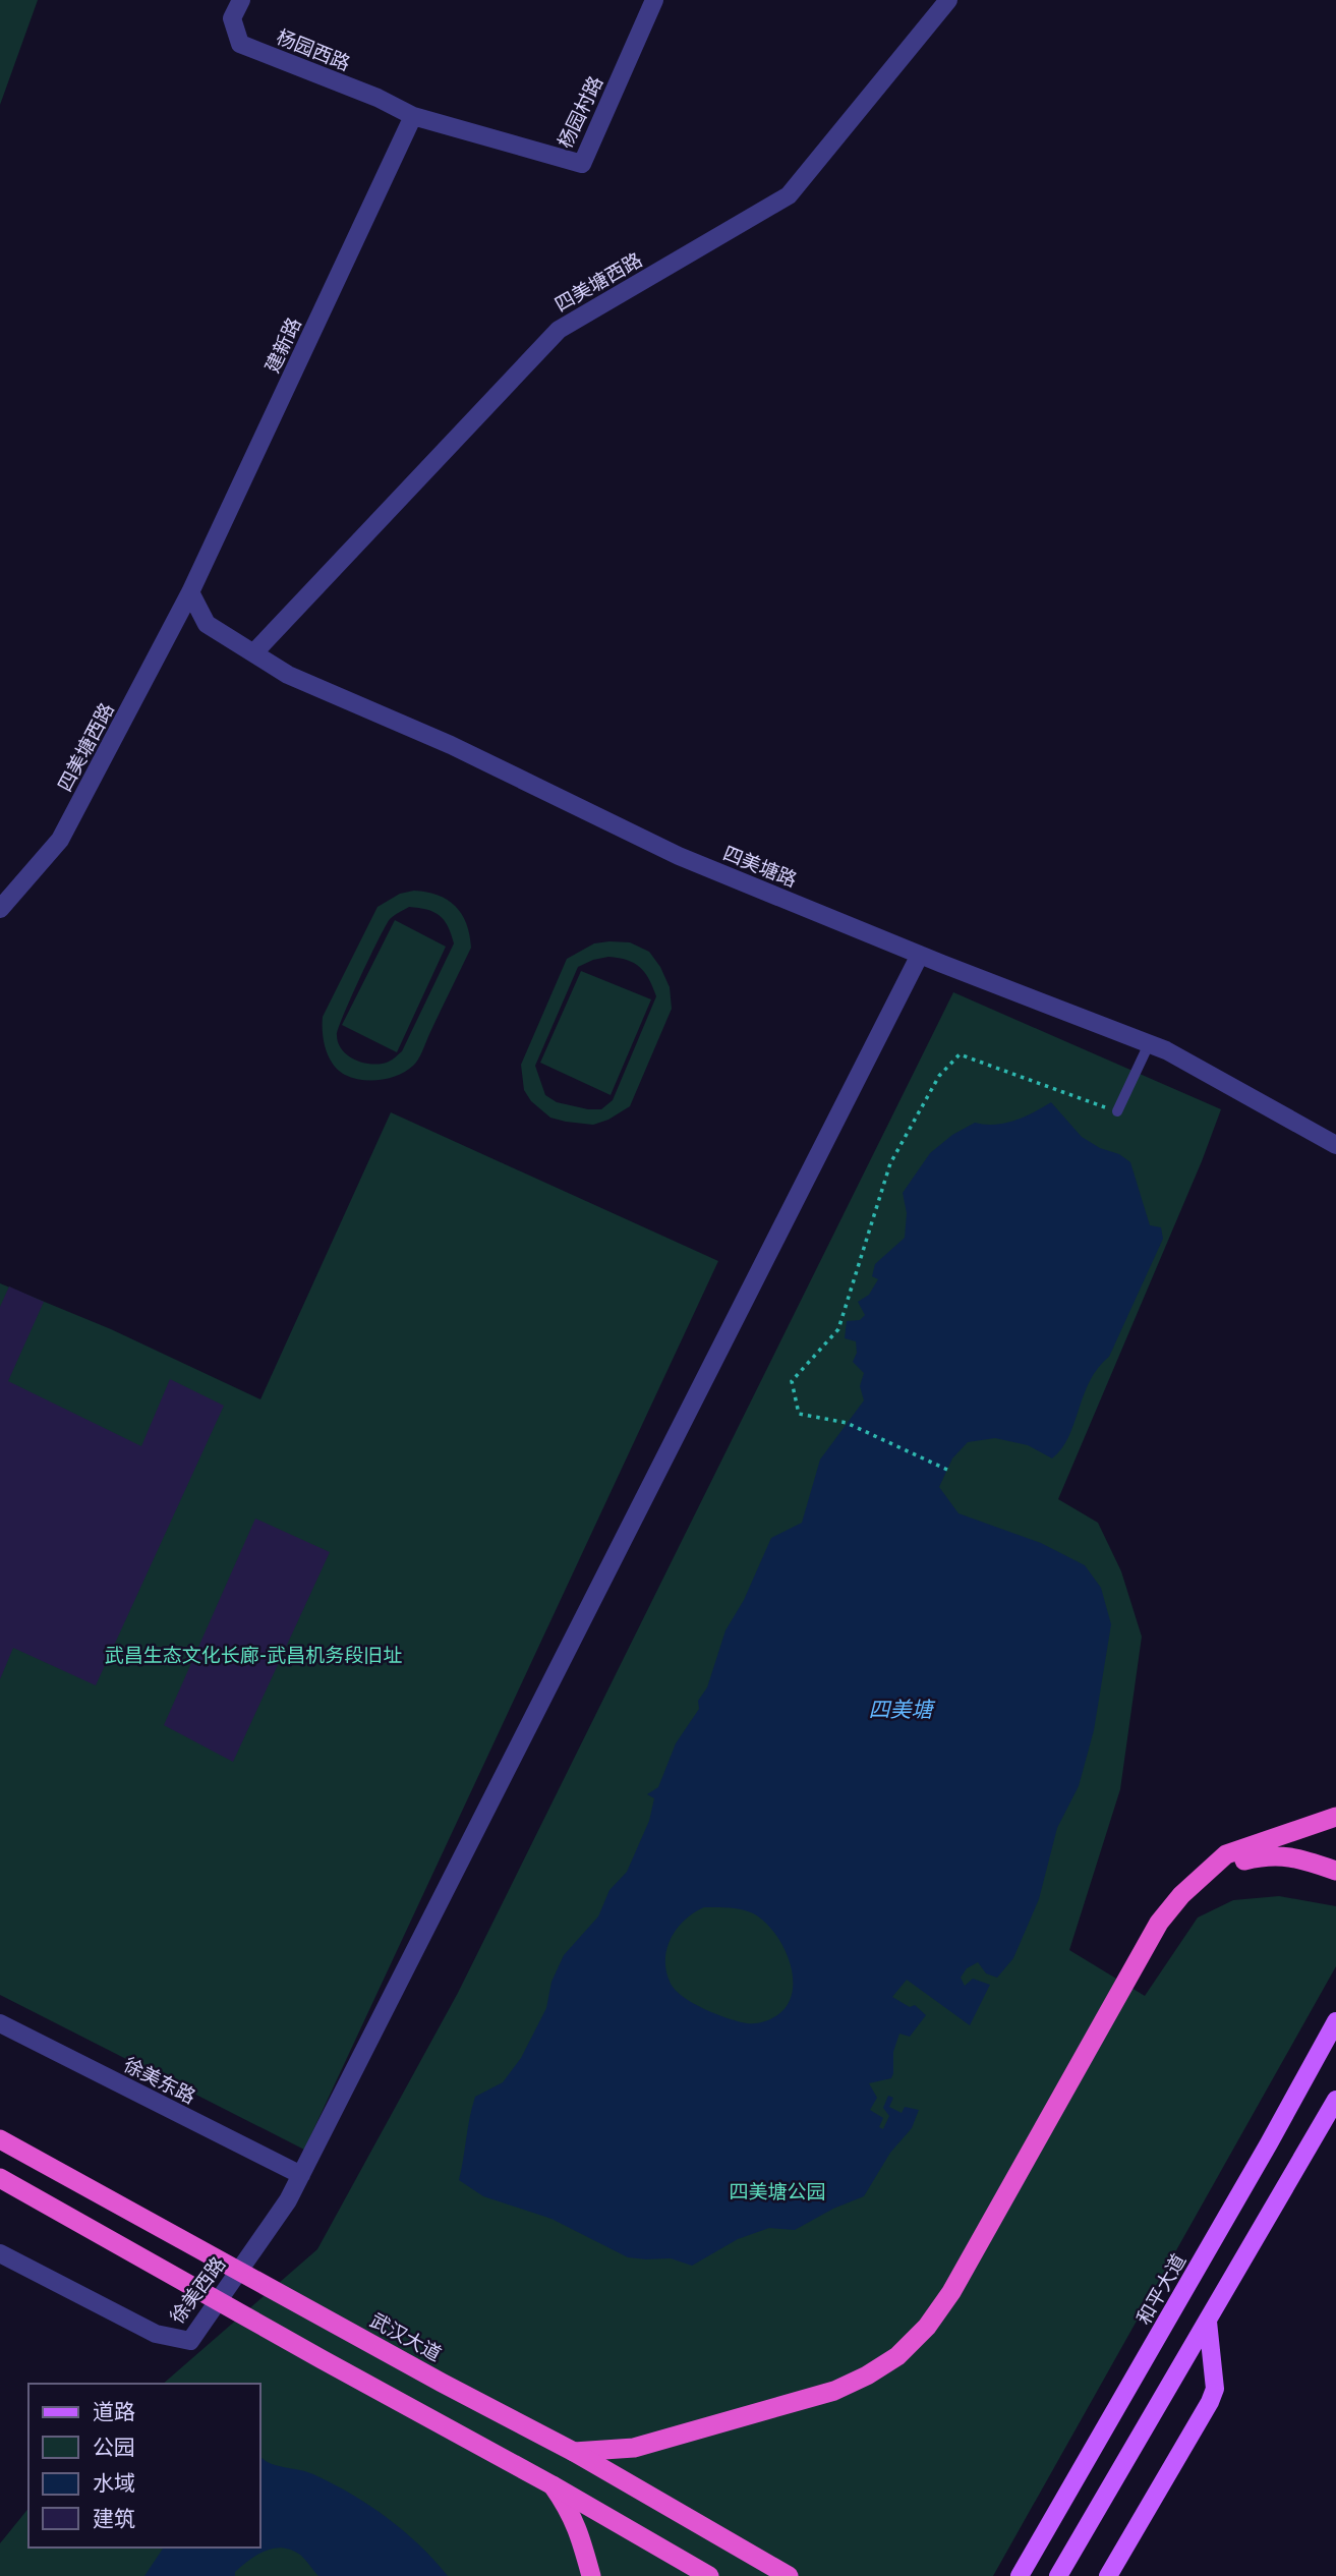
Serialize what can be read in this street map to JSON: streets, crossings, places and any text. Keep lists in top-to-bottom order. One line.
{"streets":{"highway":["武汉大道"],"main road":["和平大道"],"street":["杨园西路","杨园村路","四美塘西路","建新路","四美塘路","徐美东路","徐美西路"]},"crossings":[["杨园西路","杨园村路"],["杨园西路","建新路"],["杨园村路","建新路"],["四美塘西路","建新路"],["四美塘西路","四美塘路"],["建新路","四美塘路"],["徐美东路","徐美西路"]],"water":["四美塘"],"parks":["武昌生态文化长廊-武昌机务段旧址","四美塘公园"],"legend":["道路","公园","水域","建筑"]}
